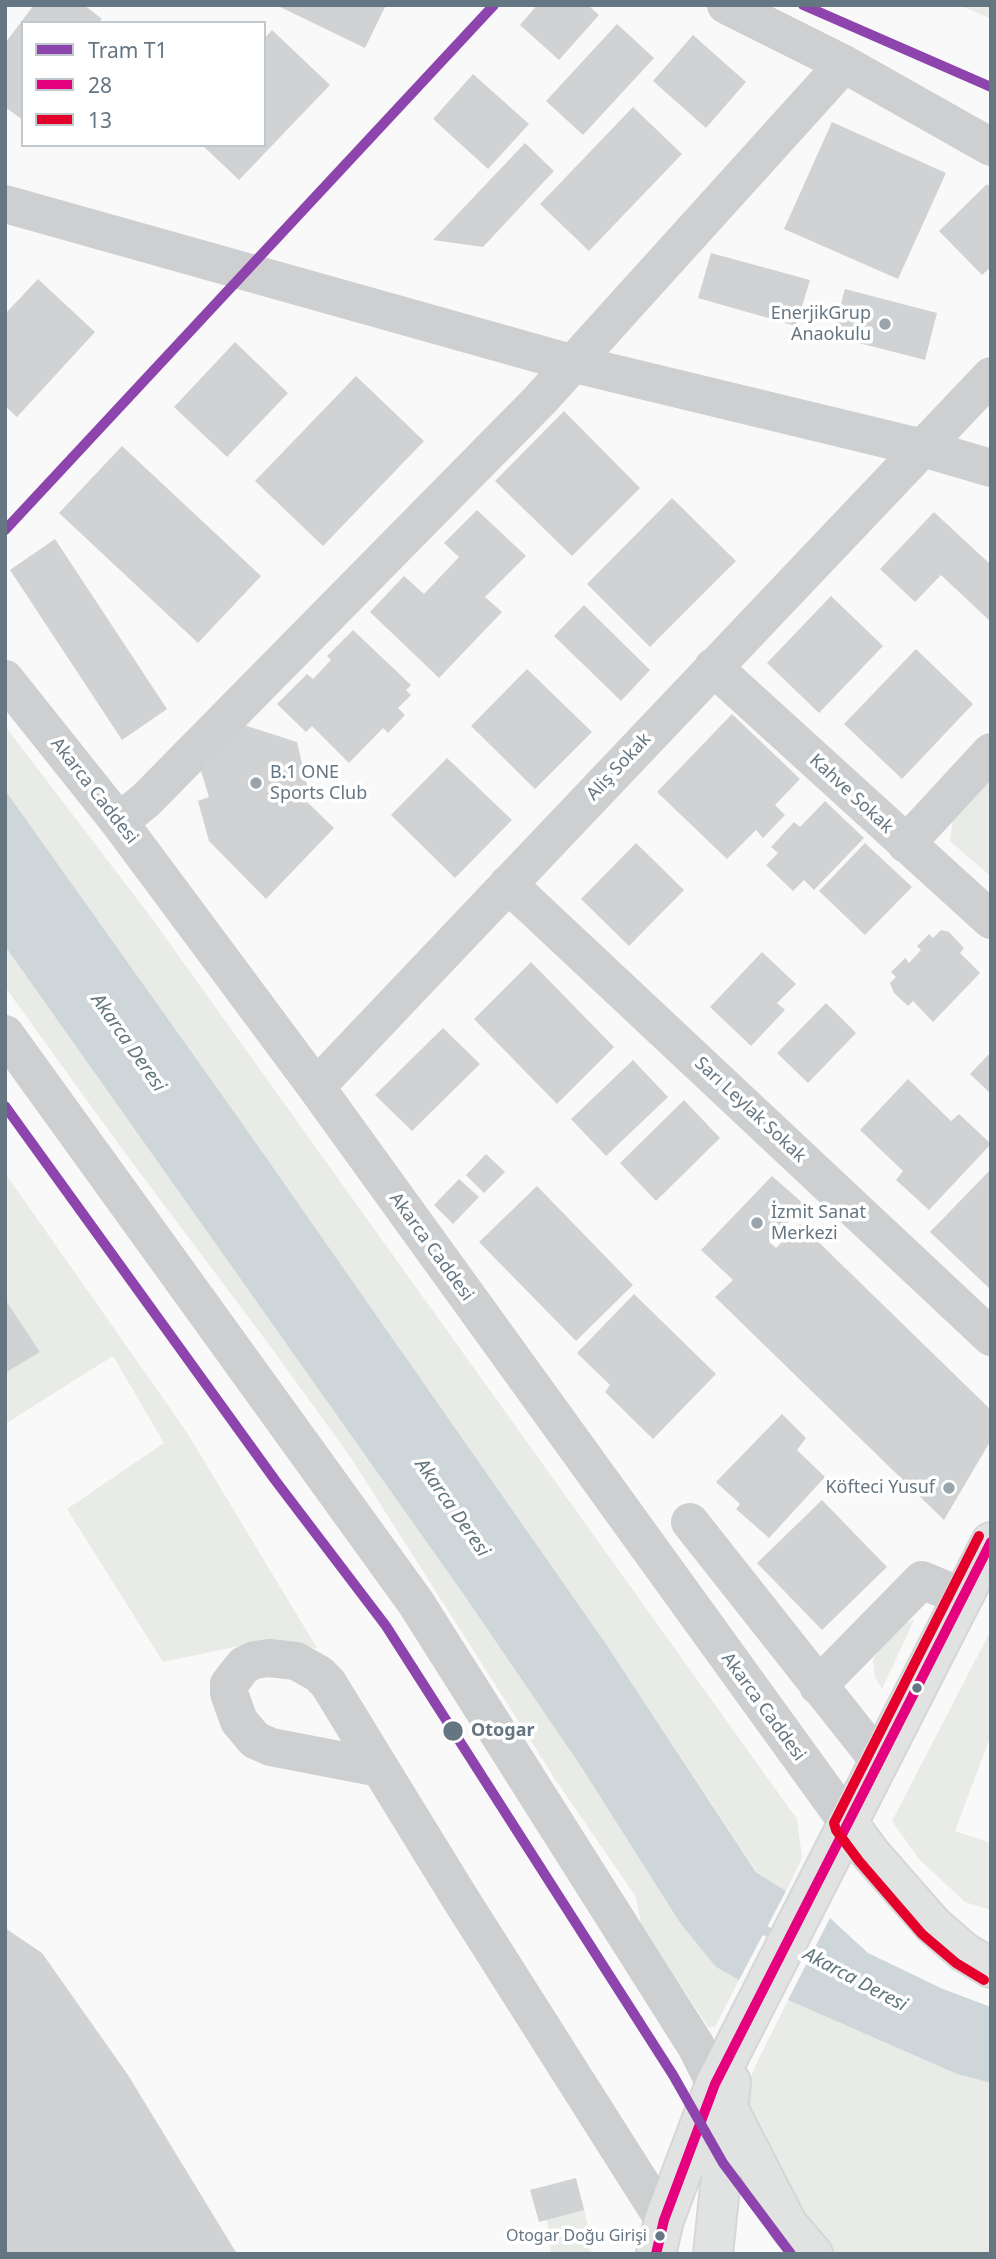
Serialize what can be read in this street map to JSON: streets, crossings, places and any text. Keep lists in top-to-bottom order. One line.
{"streets":{"street":["Aliş Sokak","Akarca Caddesi","Kahve Sokak","Sarı Leylak Sokak"]},"crossings":[["Aliş Sokak","Akarca Caddesi"],["Aliş Sokak","Kahve Sokak"],["Aliş Sokak","Sarı Leylak Sokak"]],"water":["Akarca Deresi"],"places":["EnerjikGrup Anaokulu","B.1 ONE Sports Club","İzmit Sanat Merkezi","Köfteci Yusuf","Otogar","Otogar Doğu Girişi"],"lines":["tram line T1","transit line 13","transit line 28"],"legend":["Tram T1","28","13"]}
